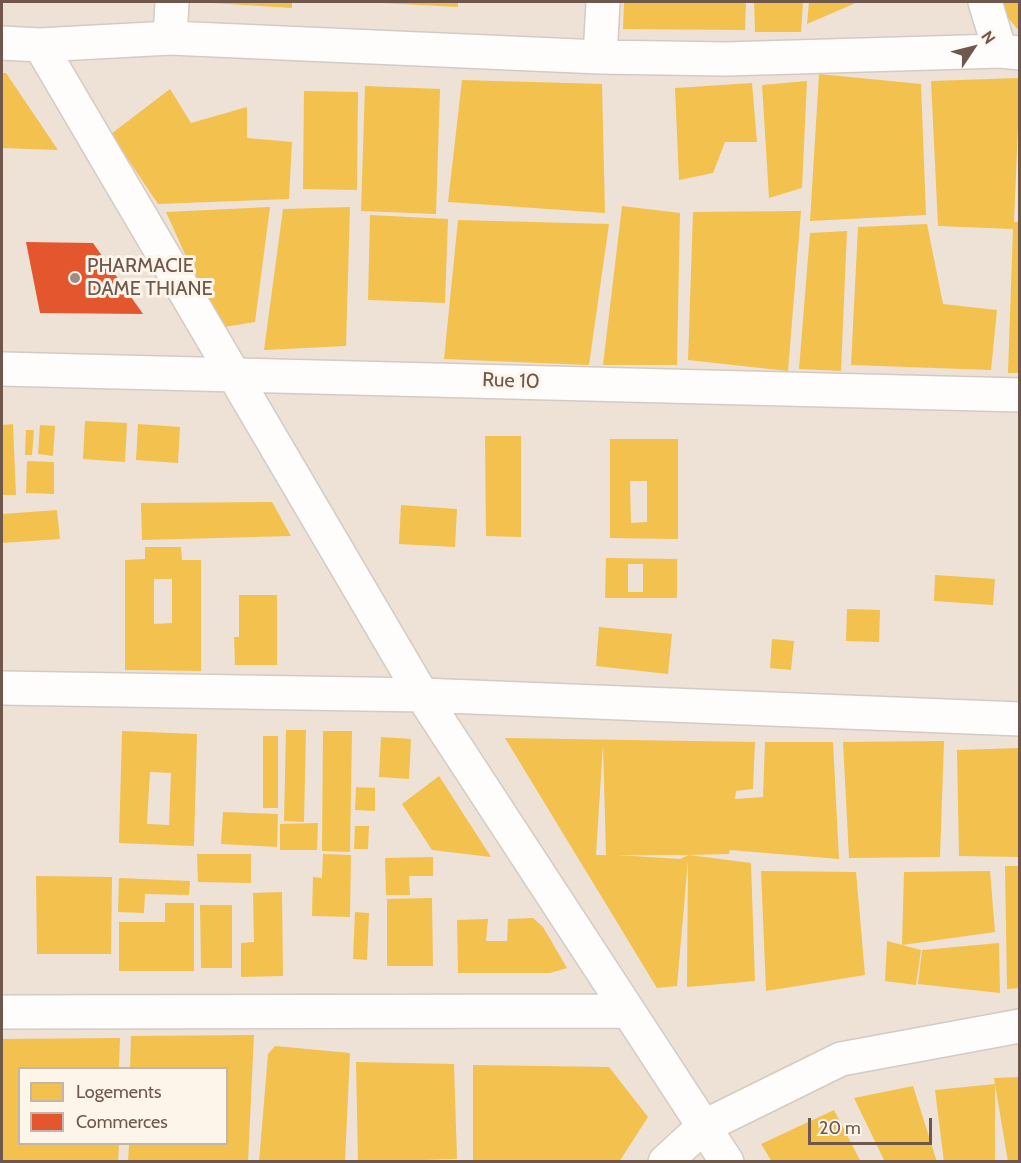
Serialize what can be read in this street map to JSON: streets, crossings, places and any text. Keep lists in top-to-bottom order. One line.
{"streets":{"street":["Rue 10"]},"places":["PHARMACIE DAME THIANE"],"legend":["Logements","Commerces"],"scale_bar":"20 m","north":"top right"}
